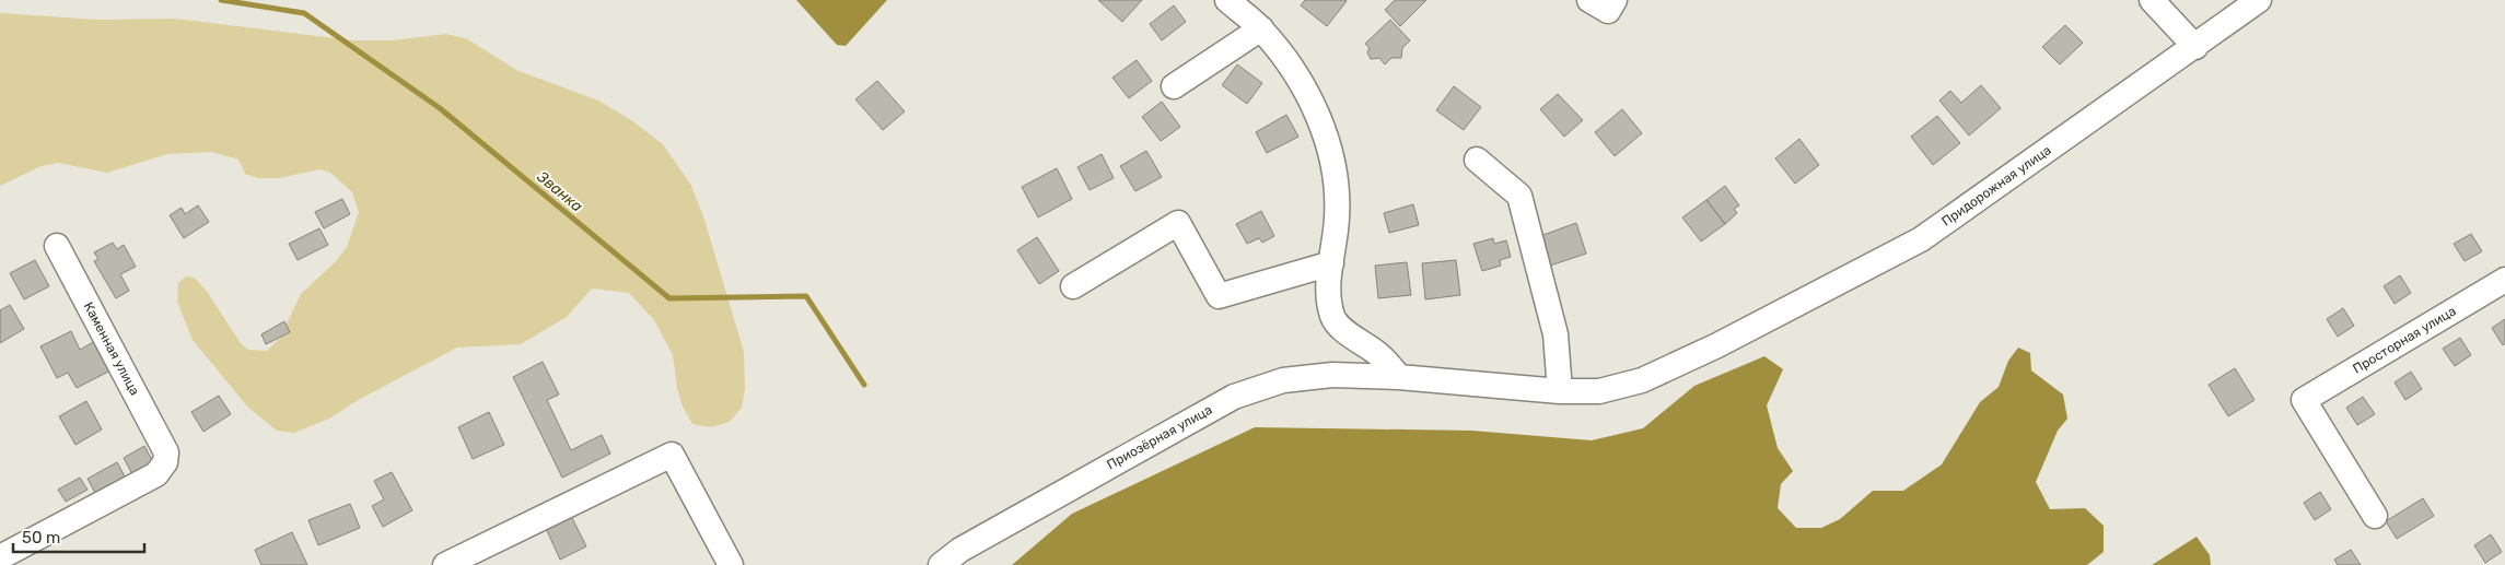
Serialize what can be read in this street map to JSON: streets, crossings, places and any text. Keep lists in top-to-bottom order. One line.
{"streets":{"street":["Придорожная улица","Просторная улица","Каменная улица","Приозёрная улица"]},"crossings":[["Придорожная улица","Приозёрная улица"]],"water":["Званка"],"scale_bar":"50 m"}
